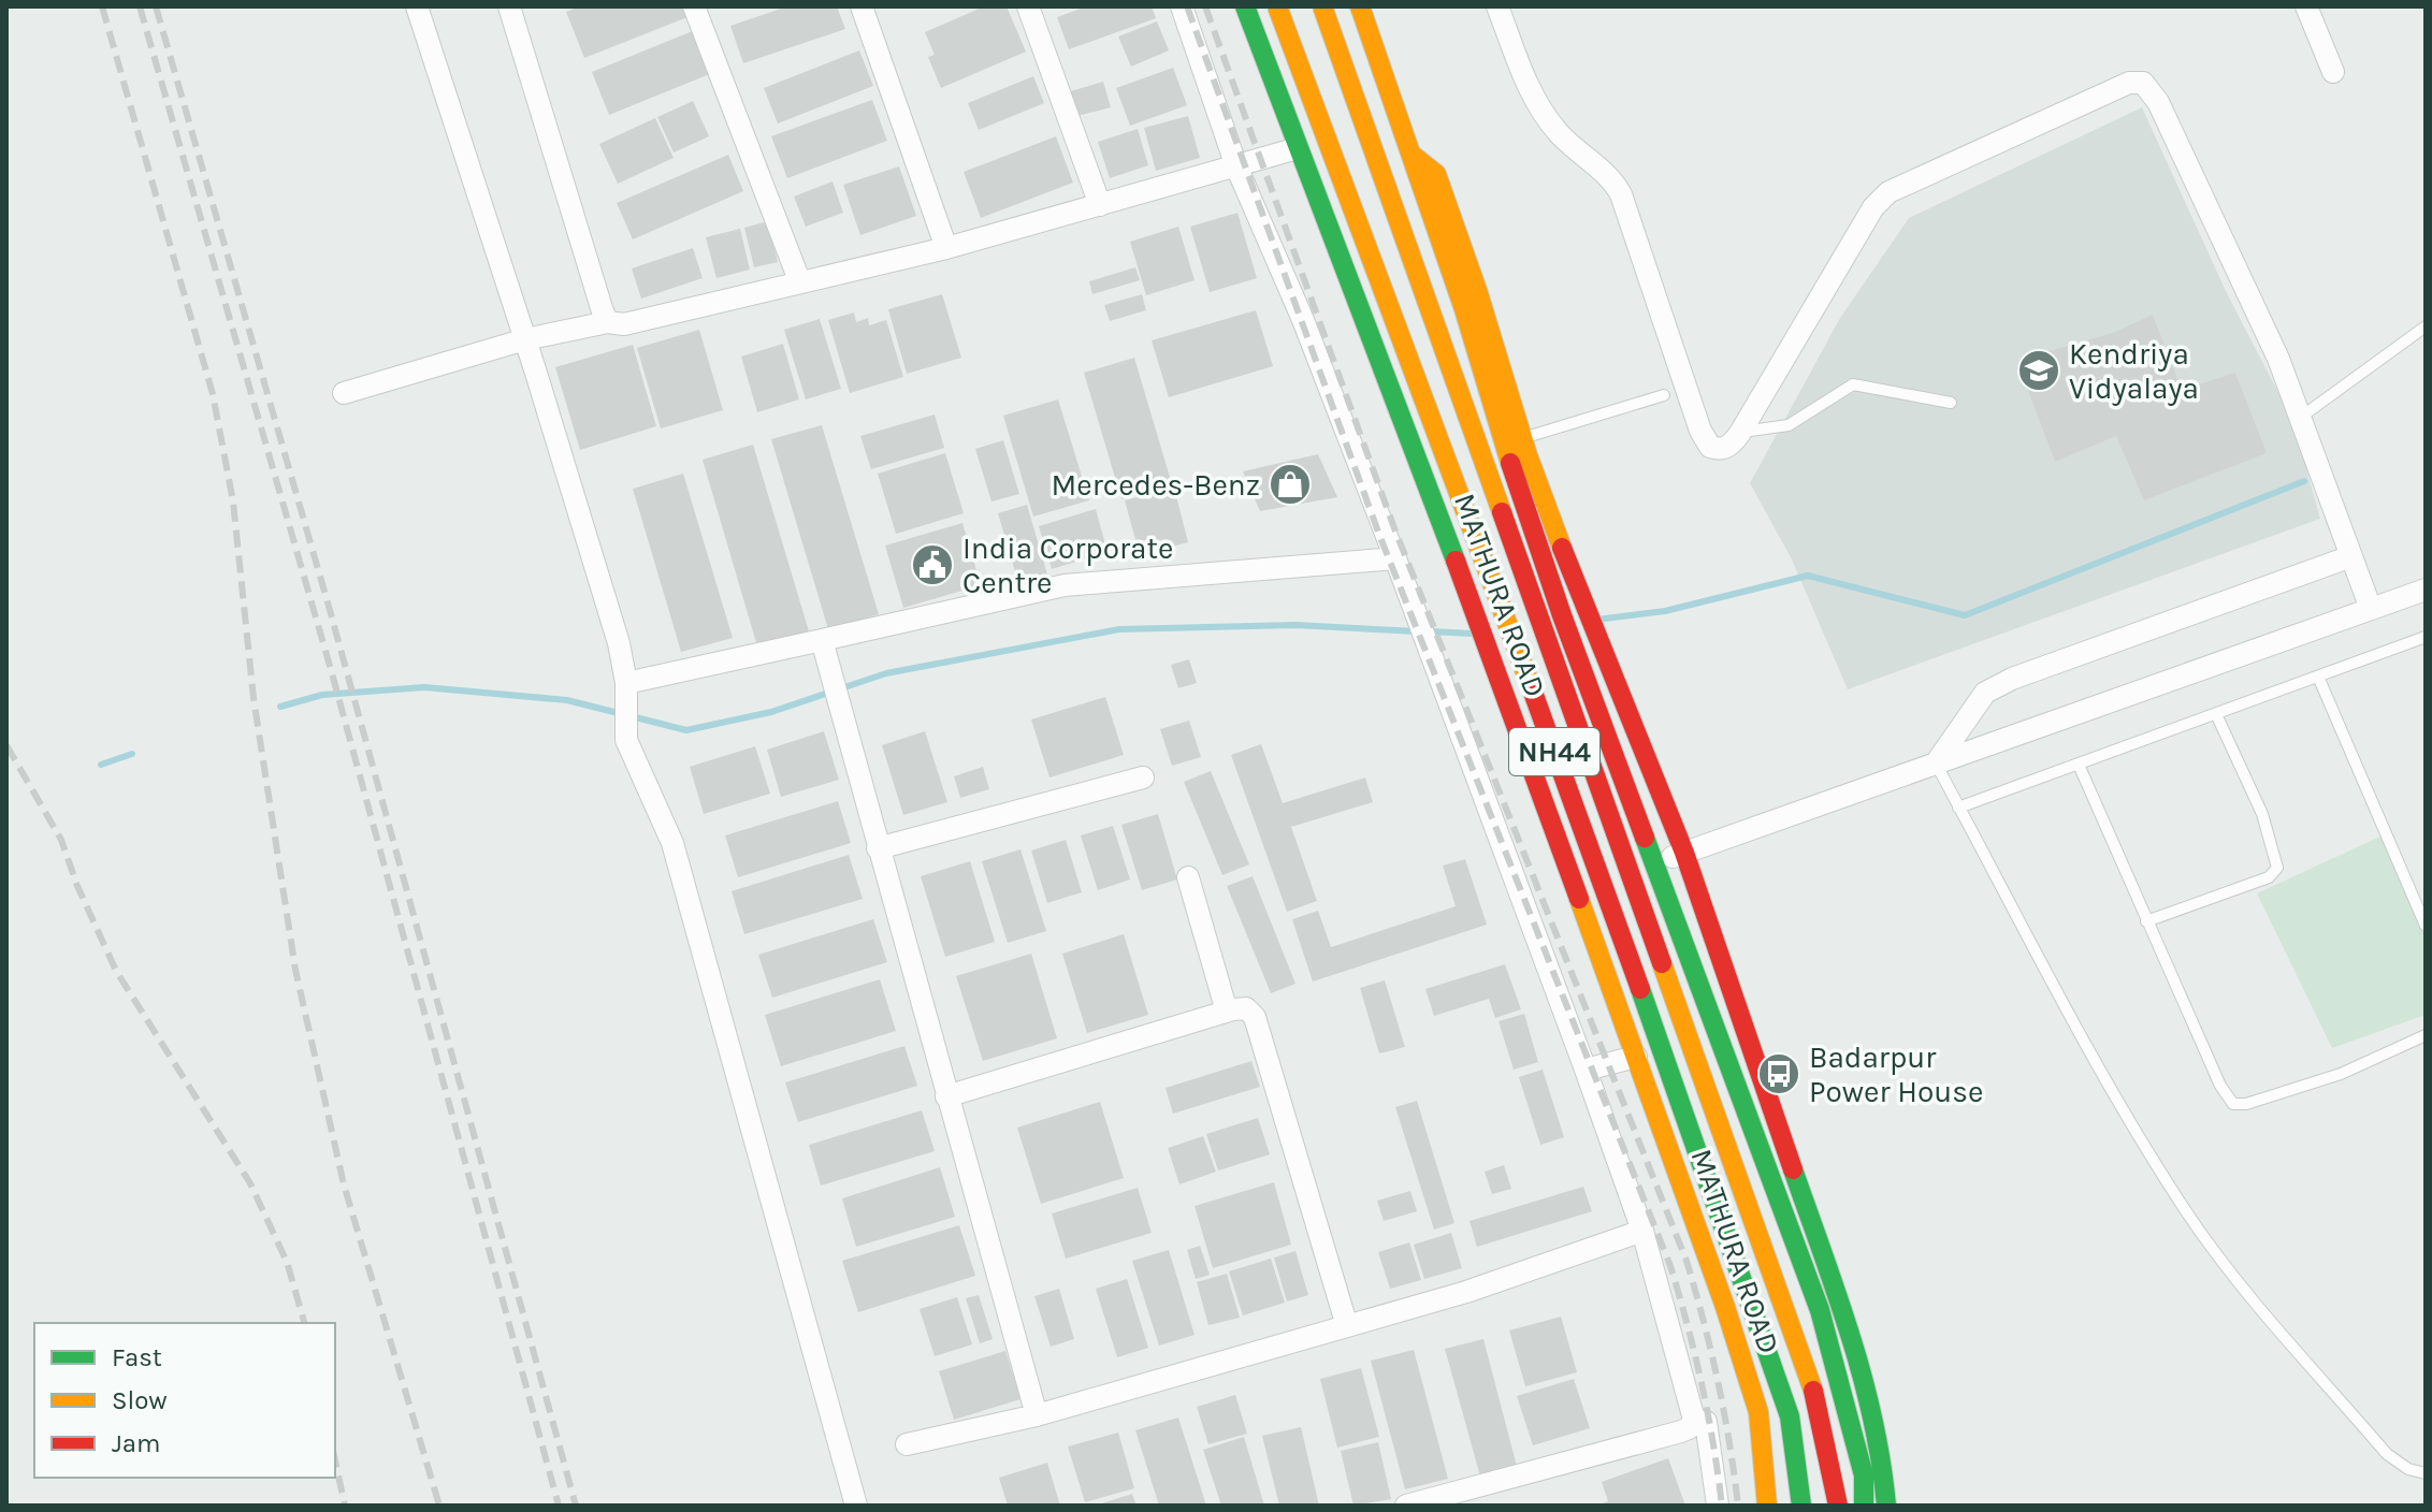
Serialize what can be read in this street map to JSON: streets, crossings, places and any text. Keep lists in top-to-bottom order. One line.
{"streets":{"main road":["MATHURA ROAD","NH44"]},"places":{"school or university":["Kendriya Vidyalaya"],"shop":["Mercedes-Benz"],"public building":["India Corporate Centre"],"bus stop":["Badarpur Power House"]},"legend":["Fast","Slow","Jam"]}
